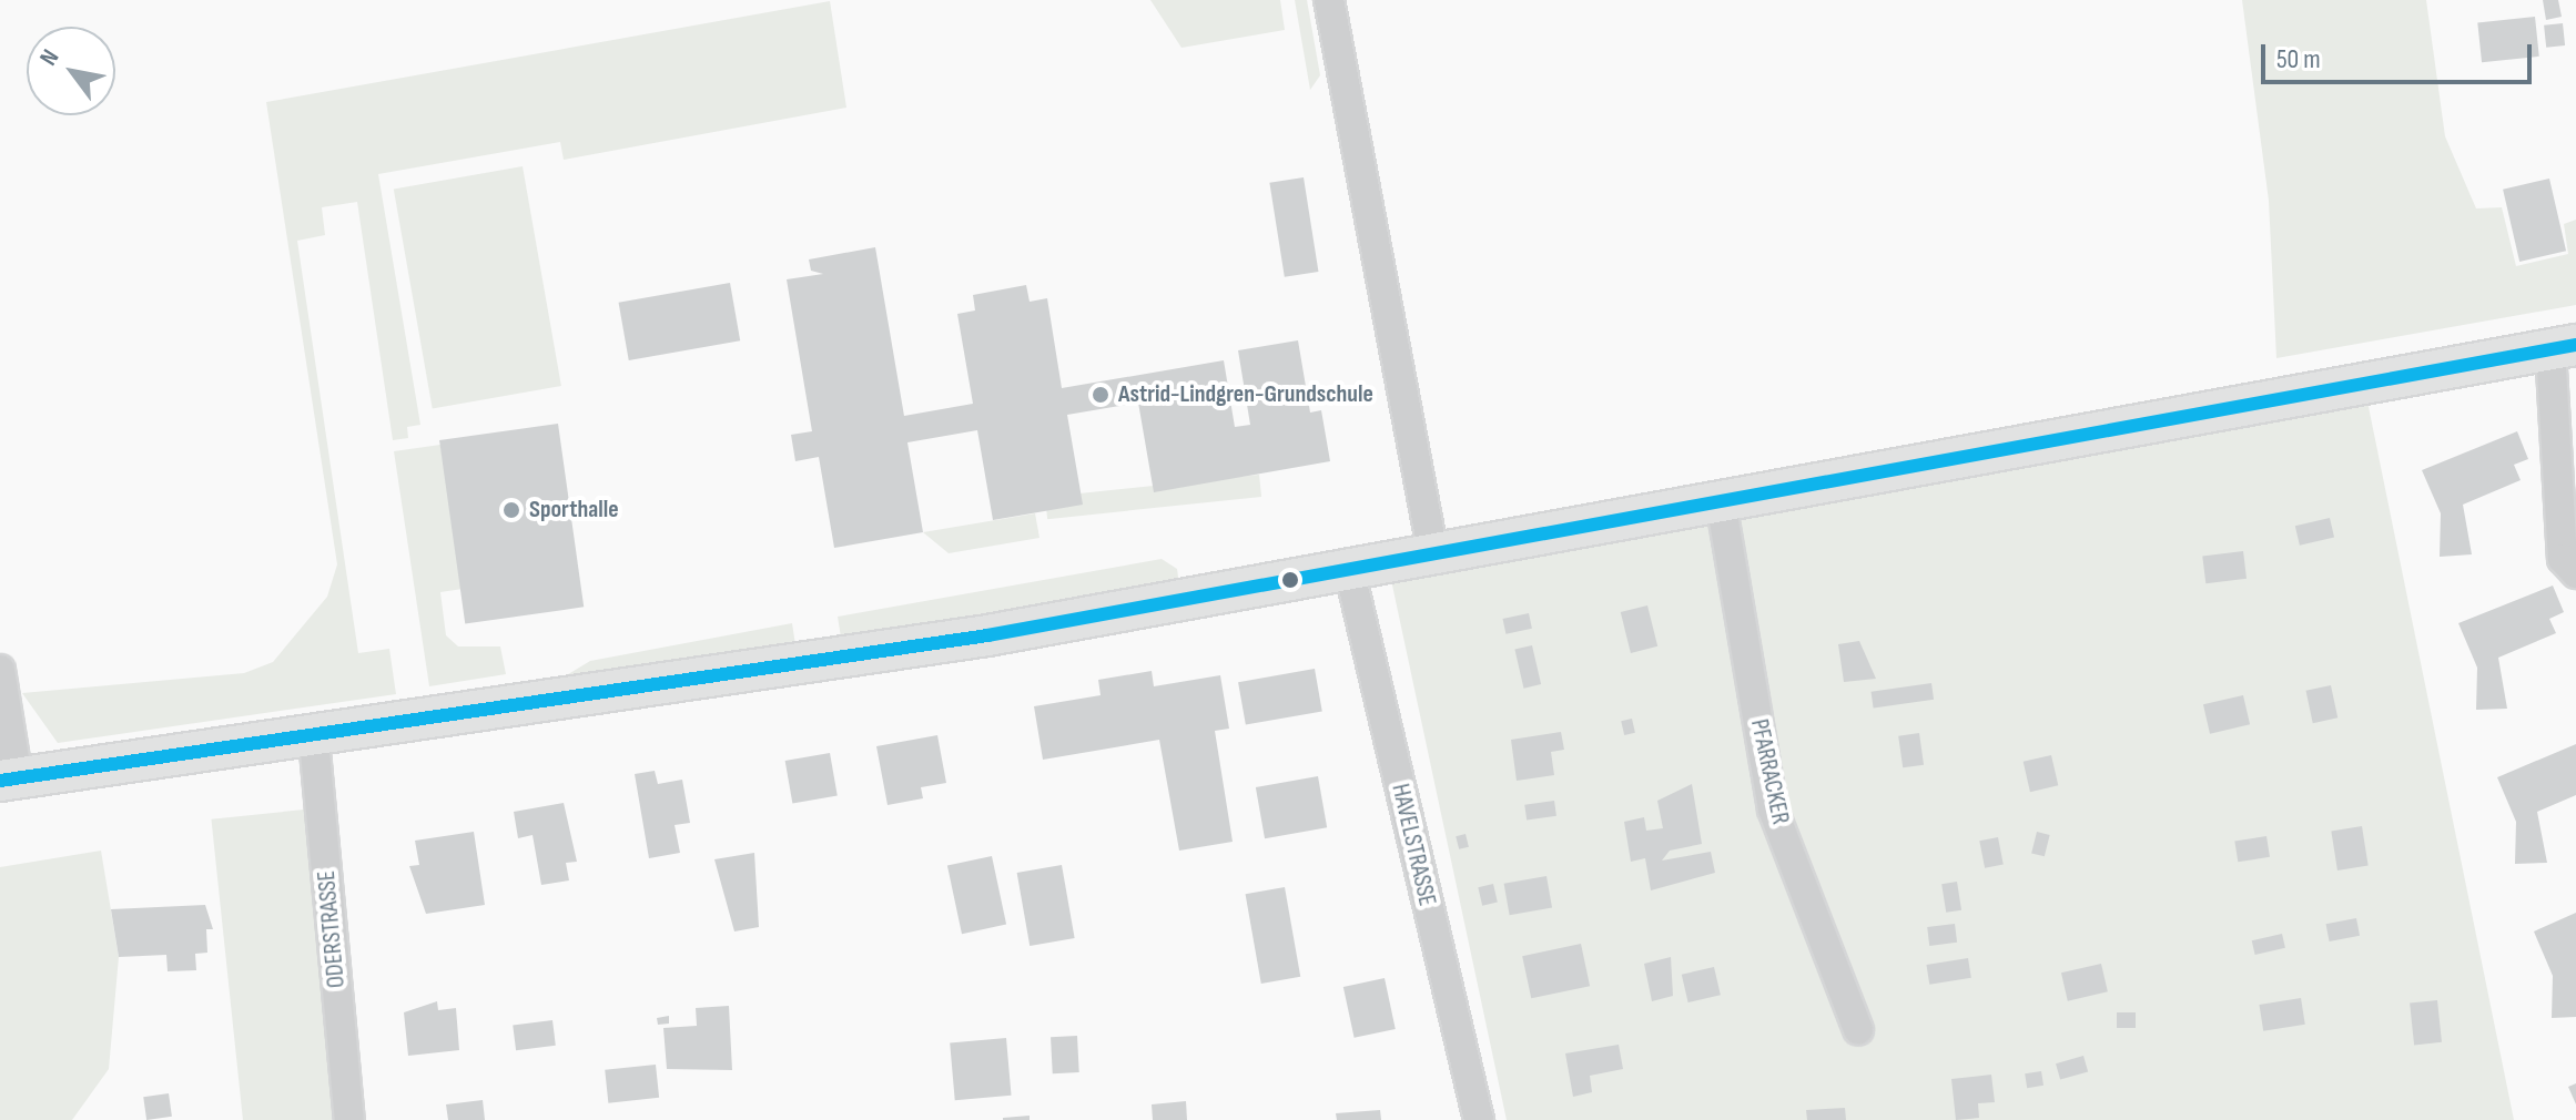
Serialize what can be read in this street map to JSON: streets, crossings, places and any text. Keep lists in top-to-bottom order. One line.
{"streets":{"street":["PFARRACKER","HAVELSTRASSE","ODERSTRASSE"]},"places":["Astrid-Lindgren-Grundschule","Sporthalle"],"scale_bar":"50 m","north":"top left"}
